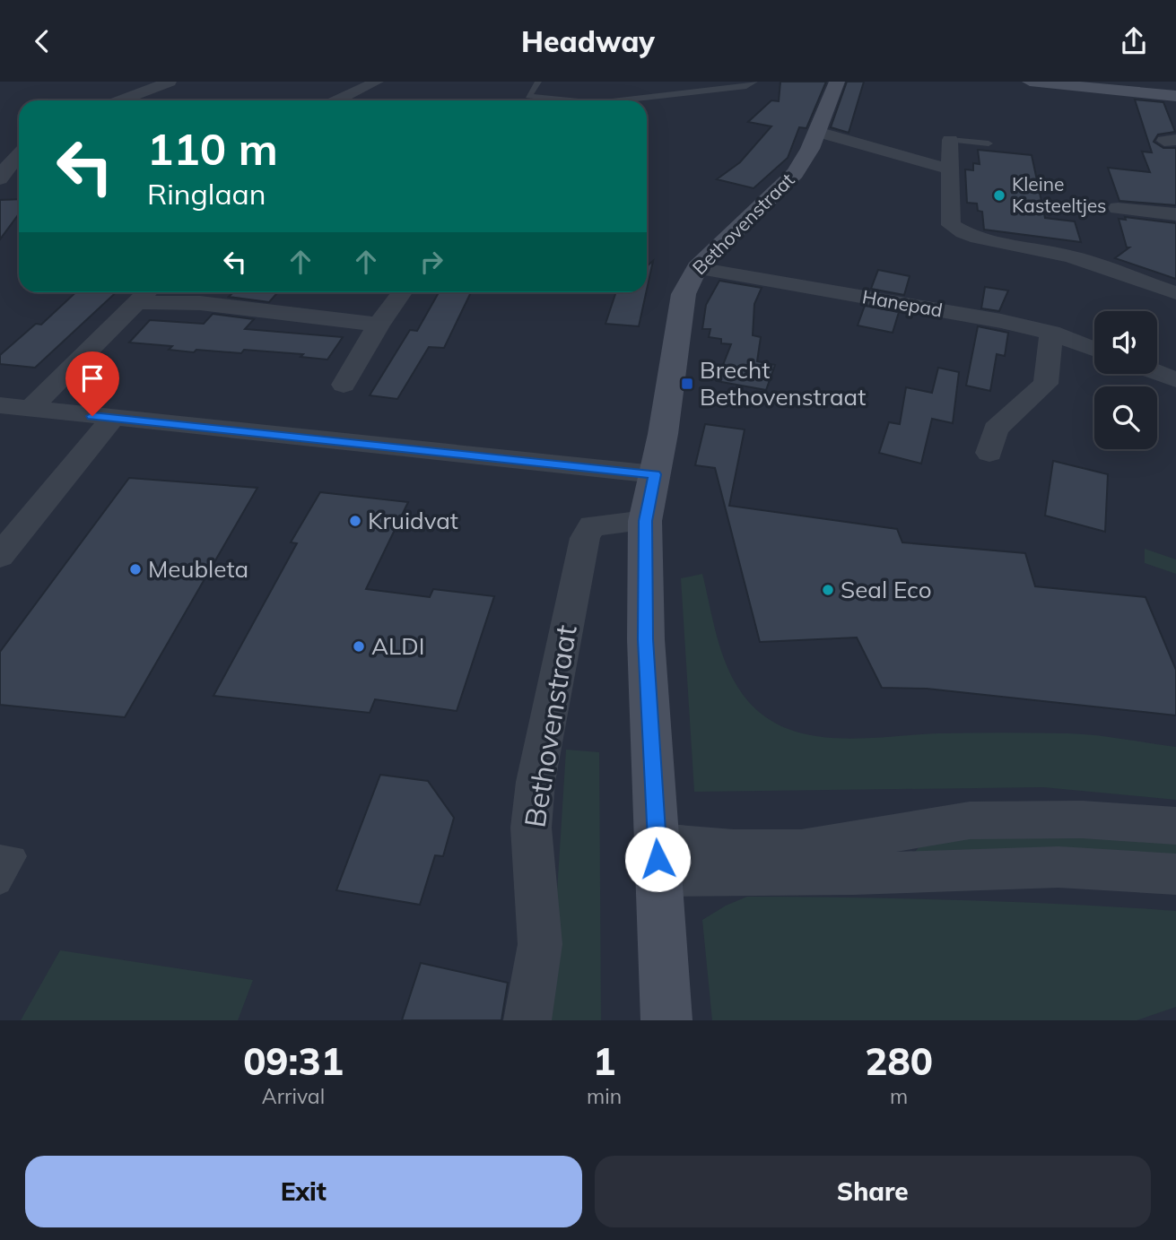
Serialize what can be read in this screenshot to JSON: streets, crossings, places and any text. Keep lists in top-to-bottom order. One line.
{"streets":{"main road":["Bethovenstraat"],"street":["Hanepad"]},"crossings":[["Bethovenstraat","Hanepad"]],"places":{"other":["Kleine Kasteeltjes","Kruidvat","Meubleta","Seal Eco","ALDI"],"transit":["Brecht Bethovenstraat"]},"page":{"header":"Headway","turn":["110 m","Ringlaan"],"eta":["09:31","Arrival","1","min","280","m"],"buttons":["Exit","Share"]}}
